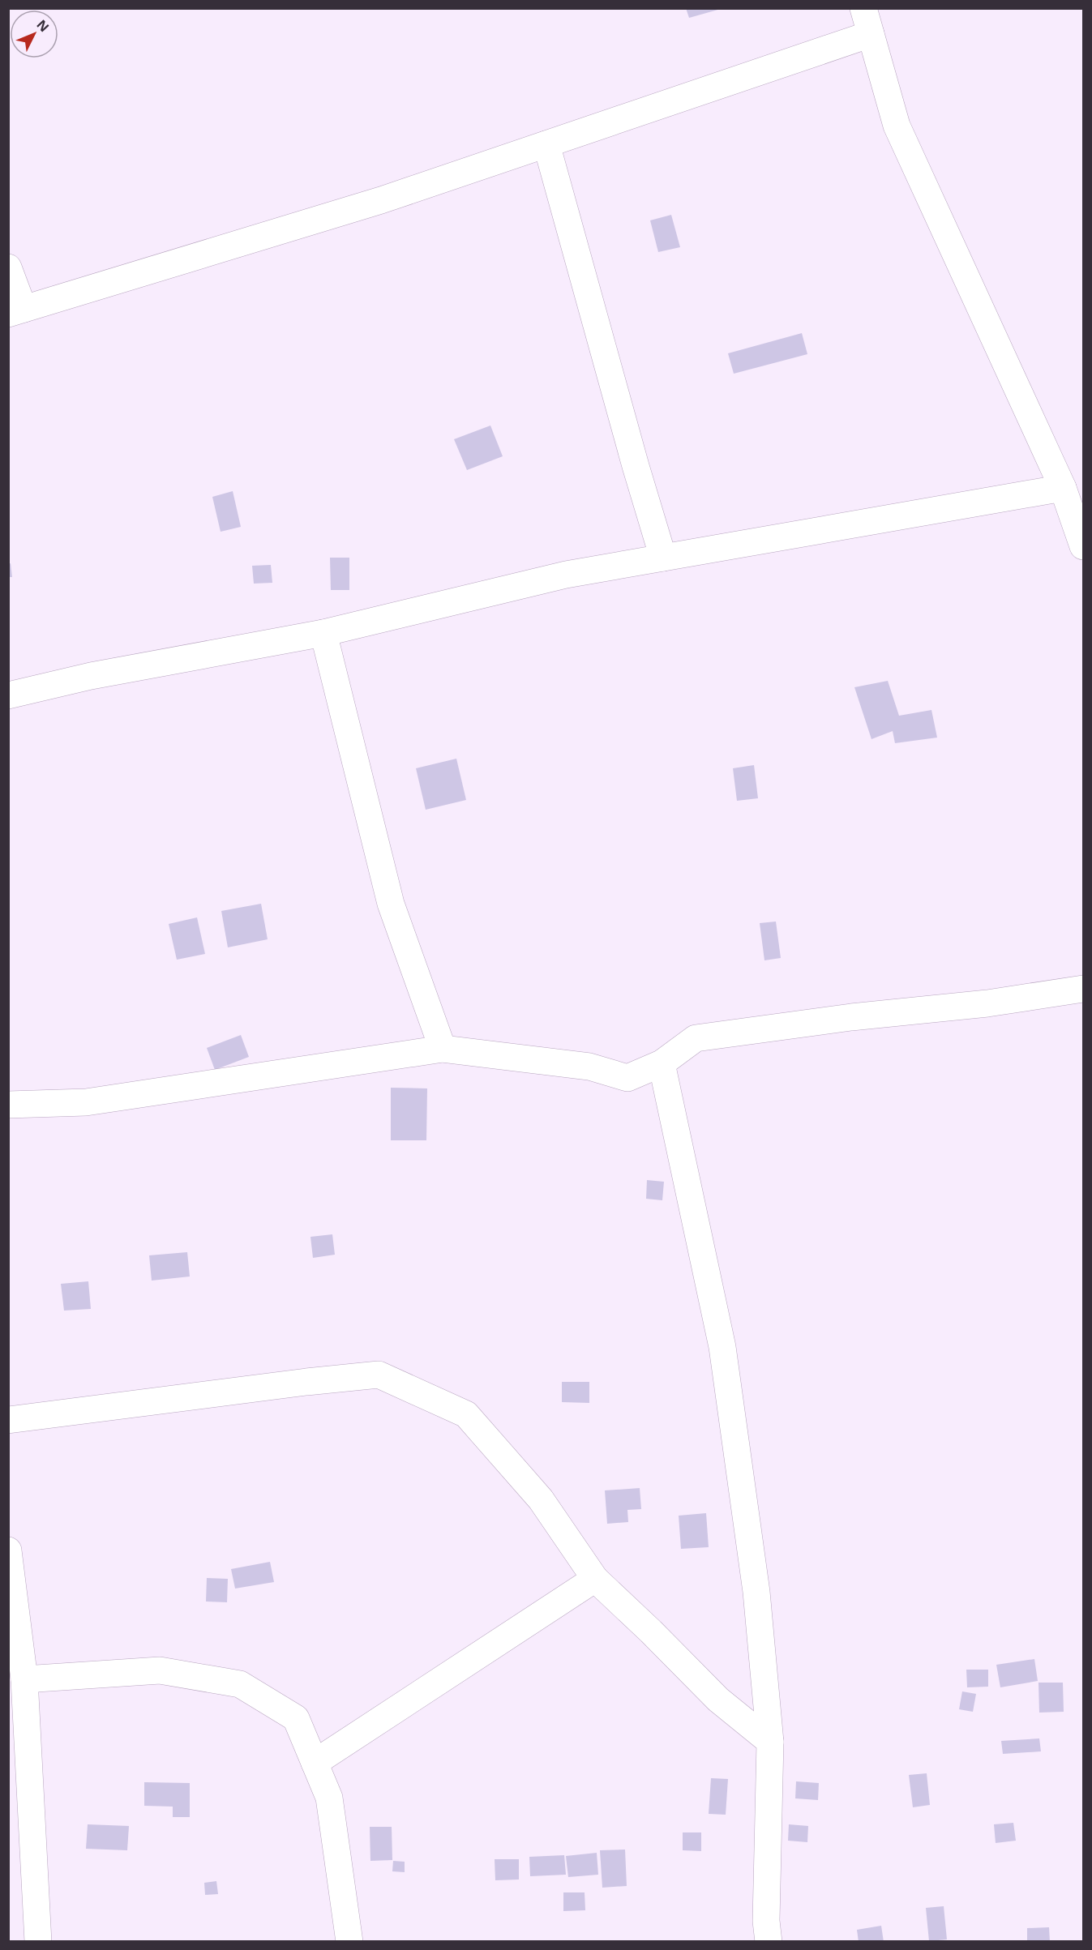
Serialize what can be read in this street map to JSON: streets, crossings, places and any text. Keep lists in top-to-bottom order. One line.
{"north":"top right"}
